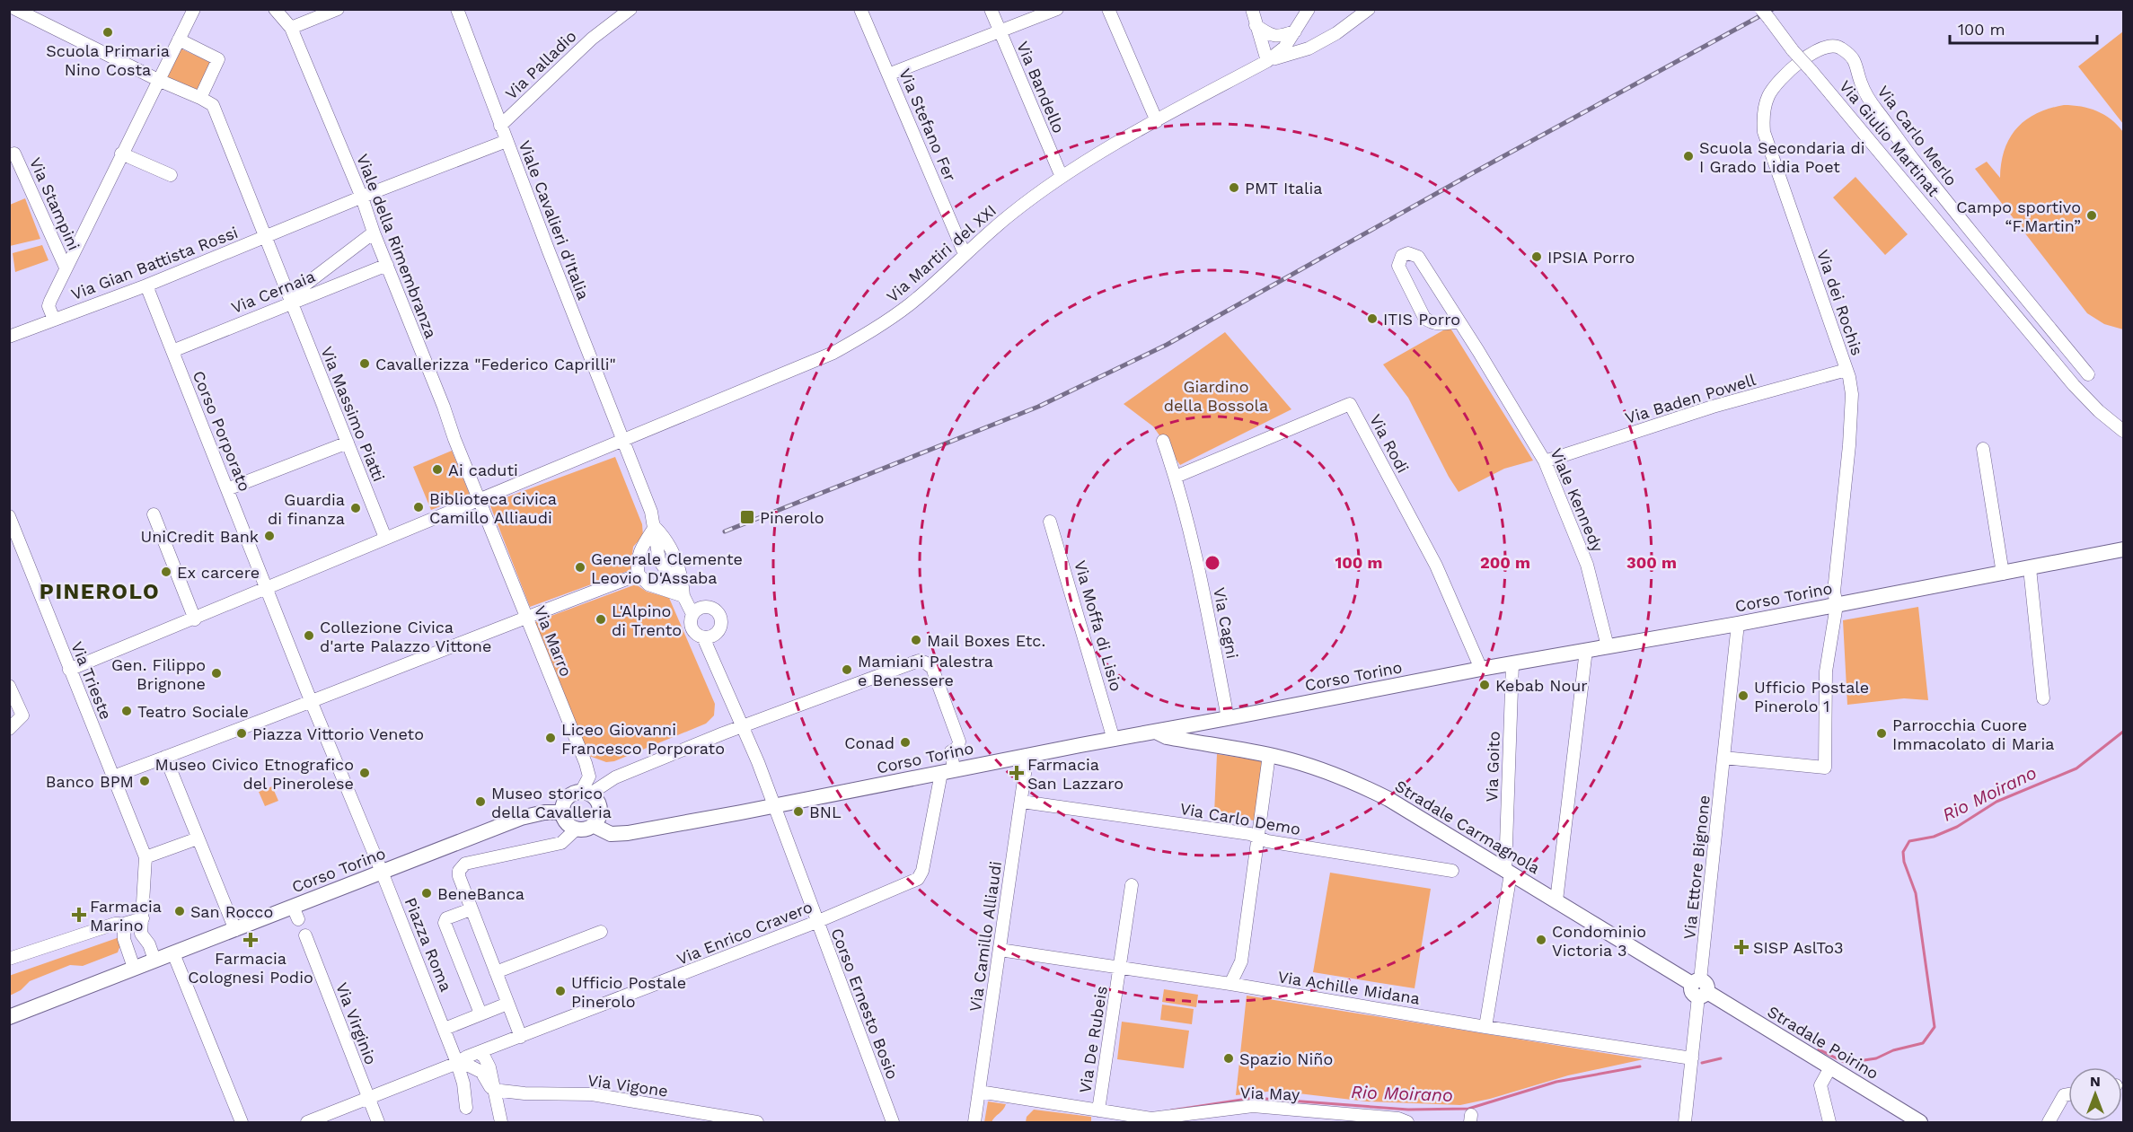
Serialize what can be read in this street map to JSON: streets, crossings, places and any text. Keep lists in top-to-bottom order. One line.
{"streets":{"main road":["Corso Torino","Stradale Carmagnola","Stradale Poirino"],"street":["Via Palladio","Via Bandello","Via Stefano Fer","Via Carlo Merlo","Via Giulio Martinat","Via Stampini","Viale Cavalieri d'Italia","Viale della Rimembranza","Via Martiri del XXI","Via Gian Battista Rossi","Via Cernaia","Via dei Rochis","Via Baden Powell","Via Massimo Piatti","Corso Porporato","Via Rodi","Viale Kennedy","Via Cagni","Via Moffa di Lisio","Via Marro","Via Trieste","Via Goito","Via Carlo Demo","Via Ettore Bignone","Via Enrico Cravero","Via Camillo Alliaudi","Piazza Roma","Via Achille Midana","Corso Ernesto Bosio","Via Virginio","Via De Rubeis","Via Vigone","Via May"]},"crossings":[["Via Palladio","Viale Cavalieri d'Italia"],["Via Bandello","Via Martiri del XXI"],["Via Stefano Fer","Via Martiri del XXI"],["Via Carlo Merlo","Via dei Rochis"],["Viale Cavalieri d'Italia","Via Martiri del XXI"],["Viale Cavalieri d'Italia","Via Gian Battista Rossi"],["Viale Cavalieri d'Italia","Corso Ernesto Bosio"],["Viale della Rimembranza","Via Martiri del XXI"],["Viale della Rimembranza","Via Gian Battista Rossi"],["Viale della Rimembranza","Via Cernaia"],["Viale della Rimembranza","Via Marro"],["Via Martiri del XXI","Via Massimo Piatti"],["Via Martiri del XXI","Corso Porporato"],["Via Martiri del XXI","Via Marro"],["Via Gian Battista Rossi","Via Massimo Piatti"],["Via Gian Battista Rossi","Corso Porporato"],["Via Cernaia","Via Massimo Piatti"],["Via Cernaia","Corso Porporato"],["Via dei Rochis","Via Baden Powell"],["Via dei Rochis","Corso Torino"],["Via dei Rochis","Via Ettore Bignone"],["Via Baden Powell","Viale Kennedy"],["Via Rodi","Corso Torino"],["Via Rodi","Via Cagni"],["Viale Kennedy","Corso Torino"],["Corso Torino","Via Cagni"],["Corso Torino","Via Moffa di Lisio"],["Corso Torino","Via Marro"],["Corso Torino","Via Goito"],["Corso Torino","Stradale Carmagnola"],["Corso Torino","Via Ettore Bignone"],["Corso Torino","Via Enrico Cravero"],["Corso Torino","Via Camillo Alliaudi"],["Corso Torino","Piazza Roma"],["Corso Torino","Corso Ernesto Bosio"],["Via Goito","Stradale Carmagnola"],["Via Goito","Via Achille Midana"],["Via Carlo Demo","Via Camillo Alliaudi"],["Stradale Carmagnola","Via Ettore Bignone"],["Stradale Carmagnola","Stradale Poirino"],["Via Ettore Bignone","Via Achille Midana"],["Via Ettore Bignone","Stradale Poirino"],["Via Enrico Cravero","Piazza Roma"],["Via Enrico Cravero","Corso Ernesto Bosio"],["Via Enrico Cravero","Via Virginio"],["Via Camillo Alliaudi","Via Achille Midana"],["Via Camillo Alliaudi","Via De Rubeis"],["Via Achille Midana","Via De Rubeis"],["Via De Rubeis","Via May"]],"districts":["PINEROLO"],"water":["Rio Moirano"],"parks":["Giardino della Bossola"],"places":{"other":["Scuola Primaria Nino Costa","Scuola Secondaria di I Grado Lidia Poet","PMT Italia","Campo sportivo “F.Martin”","IPSIA Porro","ITIS Porro","Cavallerizza \"Federico Caprilli\"","Ai caduti","Biblioteca civica Camillo Alliaudi","Guardia di finanza","UniCredit Bank","Generale Clemente Leovio D'Assaba","Ex carcere","L'Alpino di Trento","Collezione Civica d'arte Palazzo Vittone","Mail Boxes Etc.","Mamiani Palestra e Benessere","Gen. Filippo Brignone","Kebab Nour","Ufficio Postale Pinerolo 1","Teatro Sociale","Piazza Vittorio Veneto","Parrocchia Cuore Immacolato di Maria","Liceo Giovanni Francesco Porporato","Conad","Museo Civico Etnografico del Pinerolese","Banco BPM","Museo storico della Cavalleria","BNL","BeneBanca","San Rocco","Condominio Victoria 3","Ufficio Postale Pinerolo","Spazio Niño"],"transit":["Pinerolo"],"health":["Farmacia San Lazzaro","Farmacia Marino","Farmacia Colognesi Podio","SISP AslTo3"]},"scale_bar":"100 m","north":"top","rings":["100 m","200 m","300 m"]}
